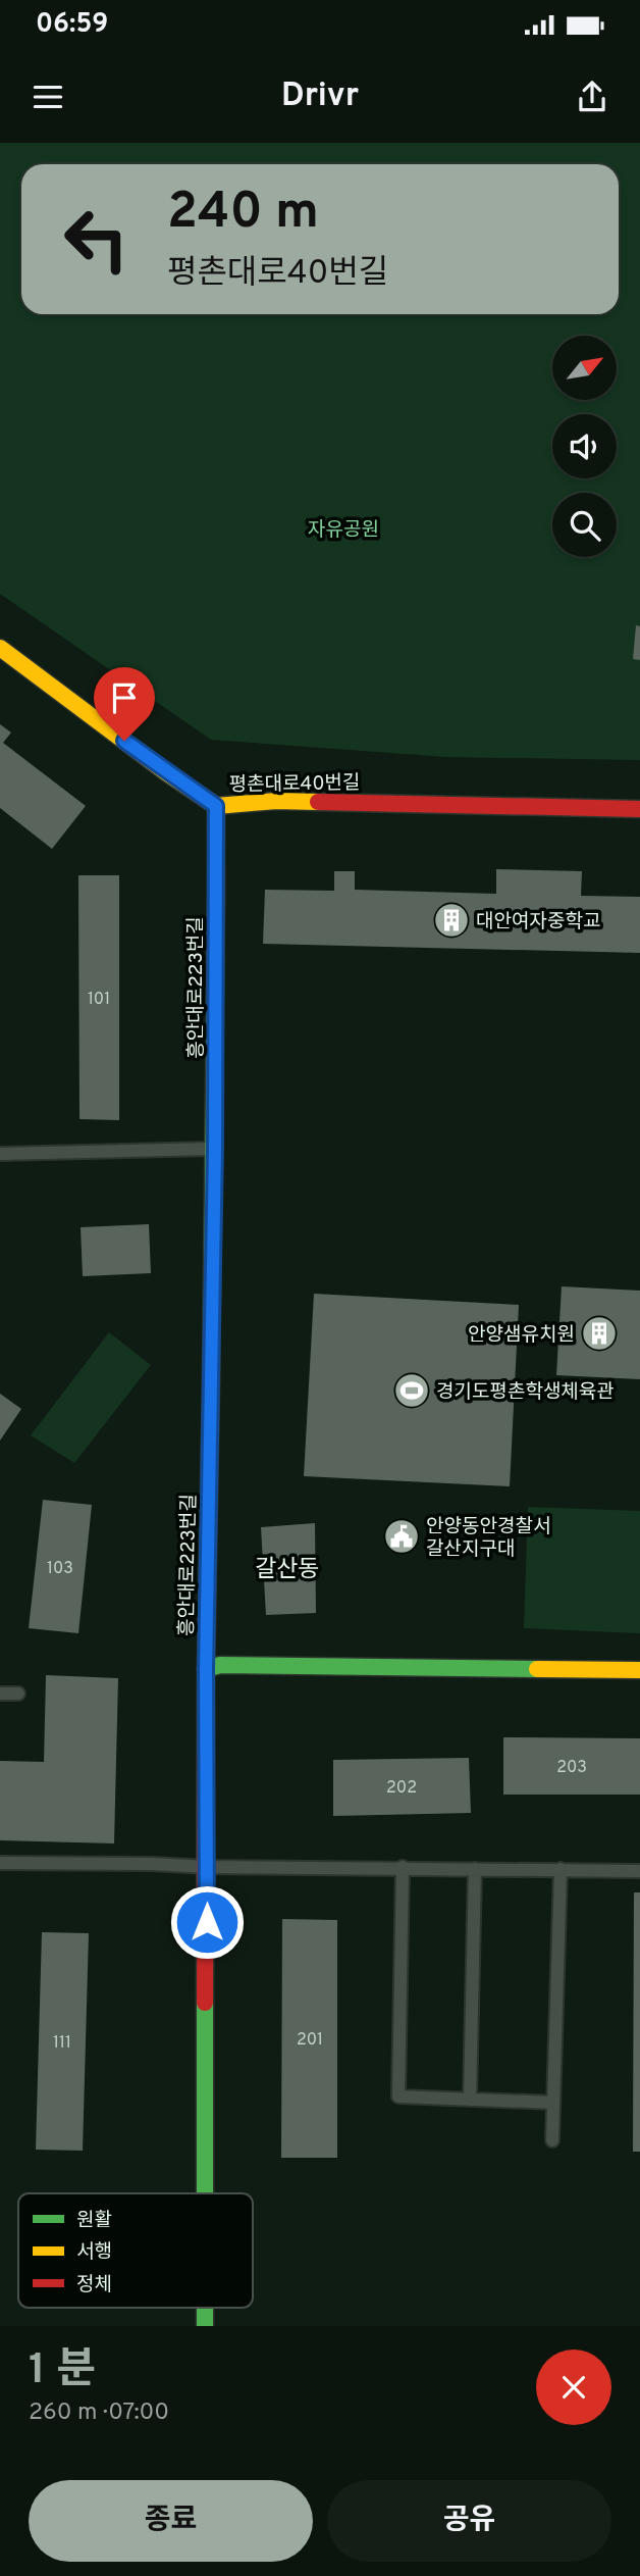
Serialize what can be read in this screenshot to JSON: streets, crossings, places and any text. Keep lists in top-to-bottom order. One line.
{"streets":{"street":["평촌대로40번길","흥안대로223번길"]},"crossings":[["평촌대로40번길","흥안대로223번길"]],"districts":["갈산동"],"parks":["자유공원"],"places":{"building":["대안여자중학교","안양샘유치원"],"sports":["경기도평촌학생체육관"],"public building":["안양동안경찰서 갈산지구대"]},"house_numbers":["101","103","203","202","201","111"],"legend":["원활","서행","정체"],"north":"top right","page":{"status":"06:59","header":"Drivr","turn":["240 m","평촌대로40번길"],"heading":["1 분","260 m · 07:00"],"buttons":["종료","공유"]}}
